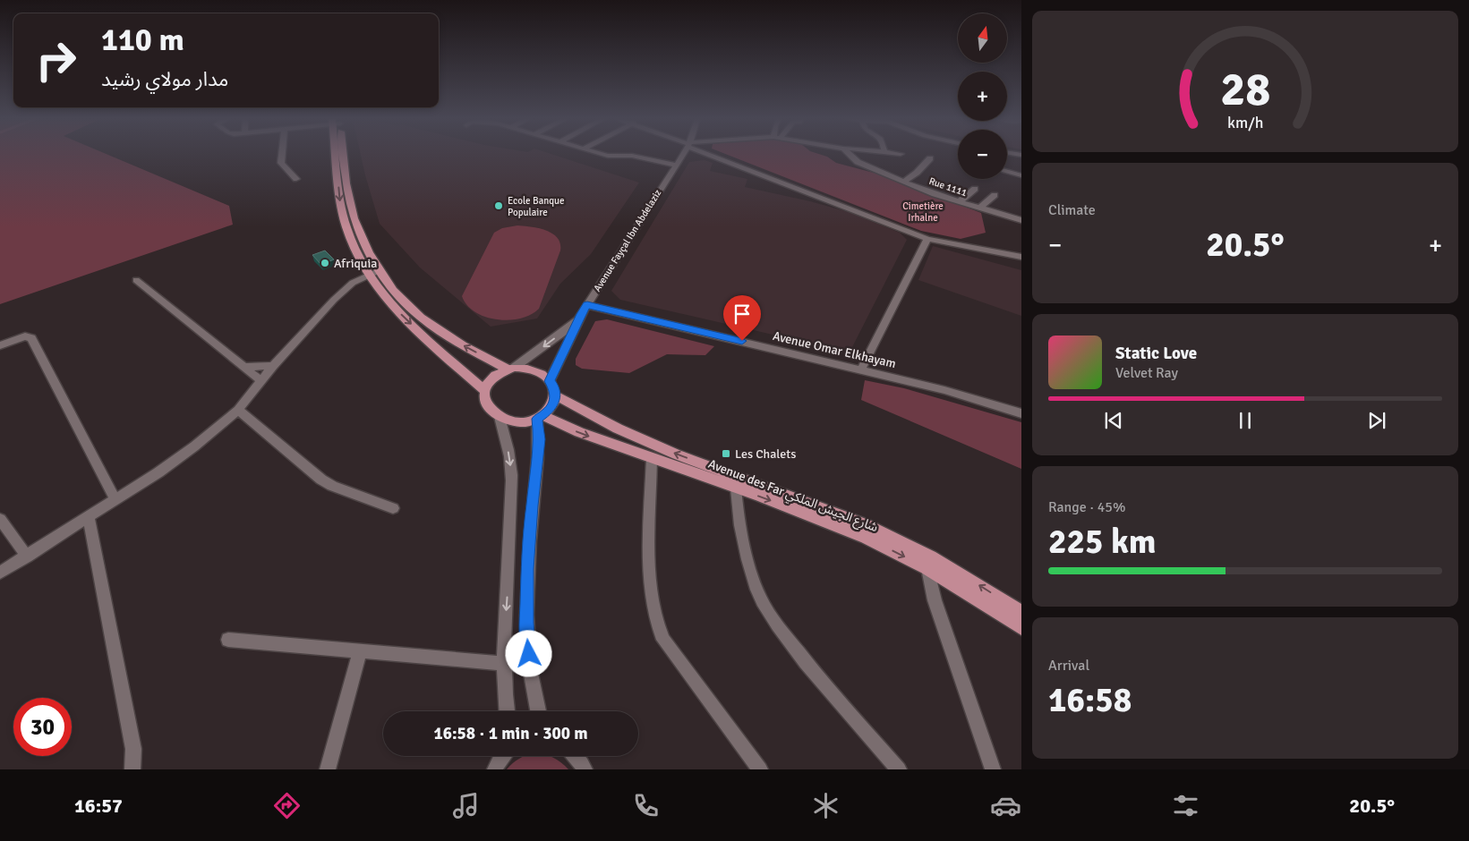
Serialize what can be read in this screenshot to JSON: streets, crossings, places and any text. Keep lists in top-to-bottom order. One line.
{"streets":{"main road":["Avenue des Far شارع الجيش الملكي"],"street":["Rue 1111","Avenue Fayçal Ibn Abdelaziz","Avenue Omar Elkhayam"]},"crossings":[["Avenue Fayçal Ibn Abdelaziz","Avenue Omar Elkhayam"],["Avenue Fayçal Ibn Abdelaziz","Avenue des Far شارع الجيش الملكي"]],"parks":["Cimetière Irhalne"],"places":{"other":["Ecole Banque Populaire","Afriquia"],"transit":["Les Chalets"]},"north":"top","page":{"map_buttons":["+","−"],"turn":["110 m","مدار مولاي رشيد"],"tile":["Climate",["Range · 45%","225 km"],["Arrival","16:58"]],"heat":["−","20.5°","+"],"song":["Static Love","Velvet Ray"],"limit":"30","trip":"16:58 · 1 min · 300 m","tabs":["16:57","20.5°"],"gauge":["28","km/h"]}}
